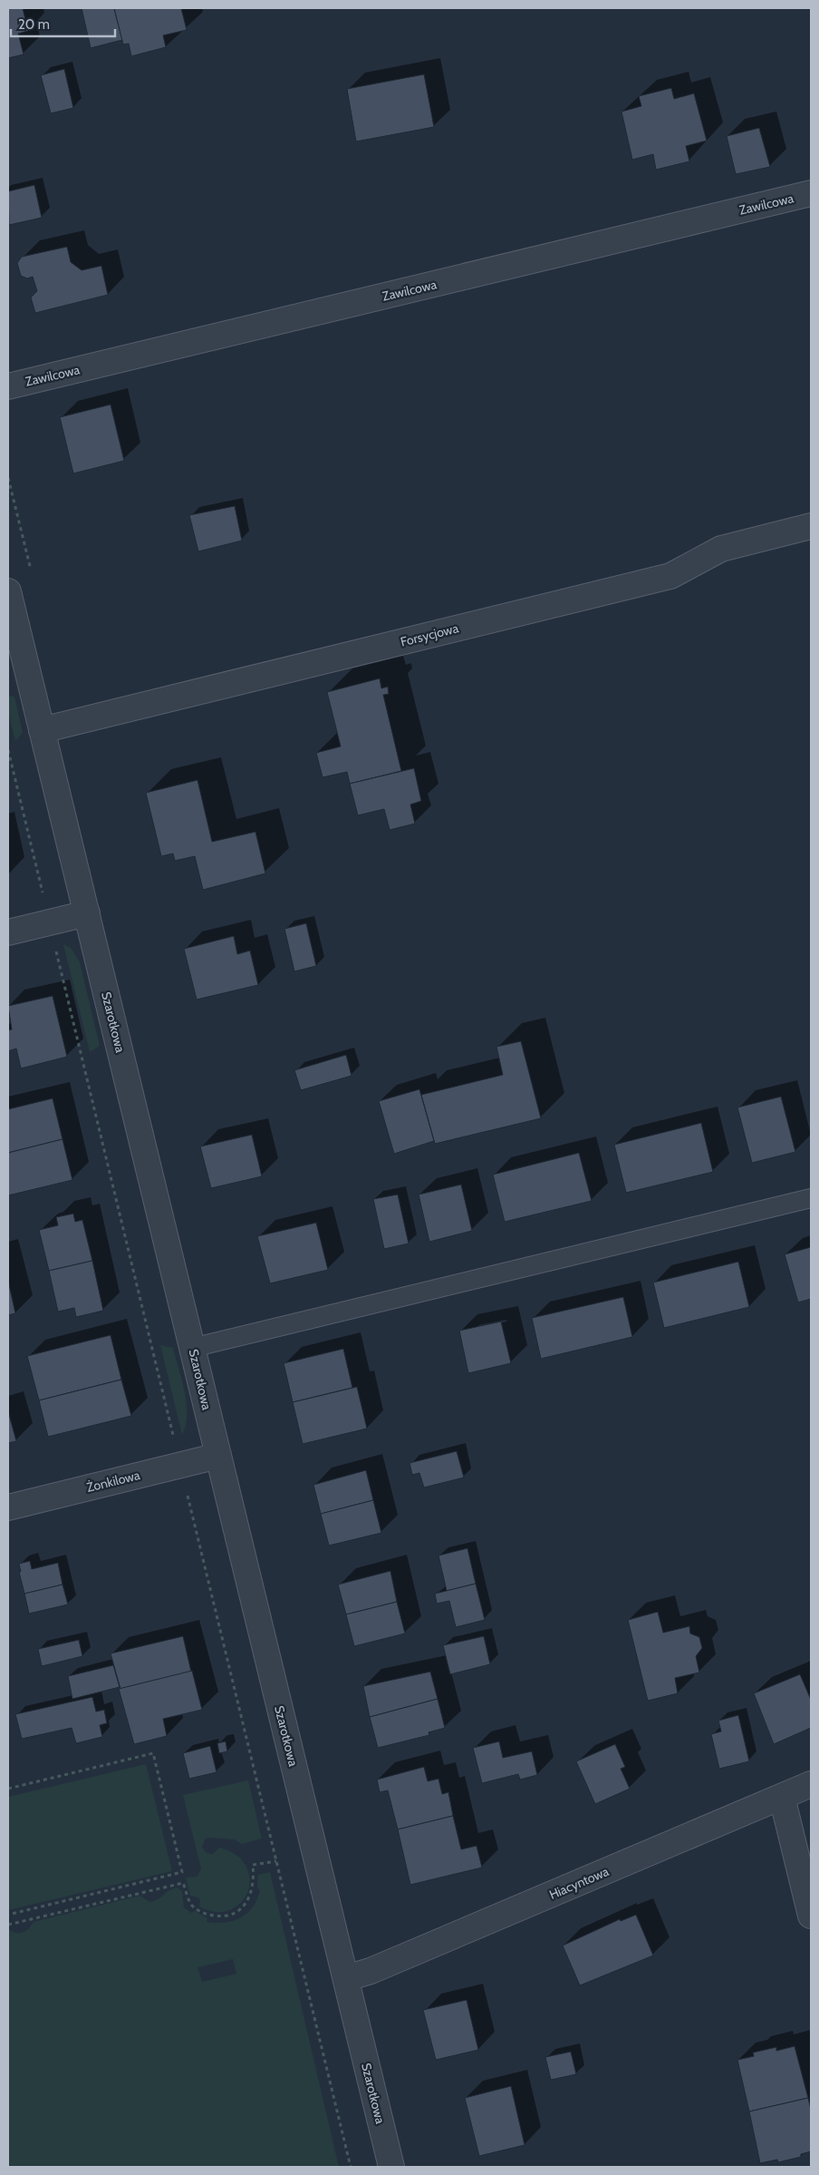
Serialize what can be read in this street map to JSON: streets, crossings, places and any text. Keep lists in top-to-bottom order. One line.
{"streets":{"street":["Zawilcowa","Forsycjowa","Szarotkowa","Żonkilowa","Hiacyntowa"]},"crossings":[["Forsycjowa","Szarotkowa"],["Szarotkowa","Żonkilowa"],["Szarotkowa","Hiacyntowa"]],"scale_bar":"20 m"}
